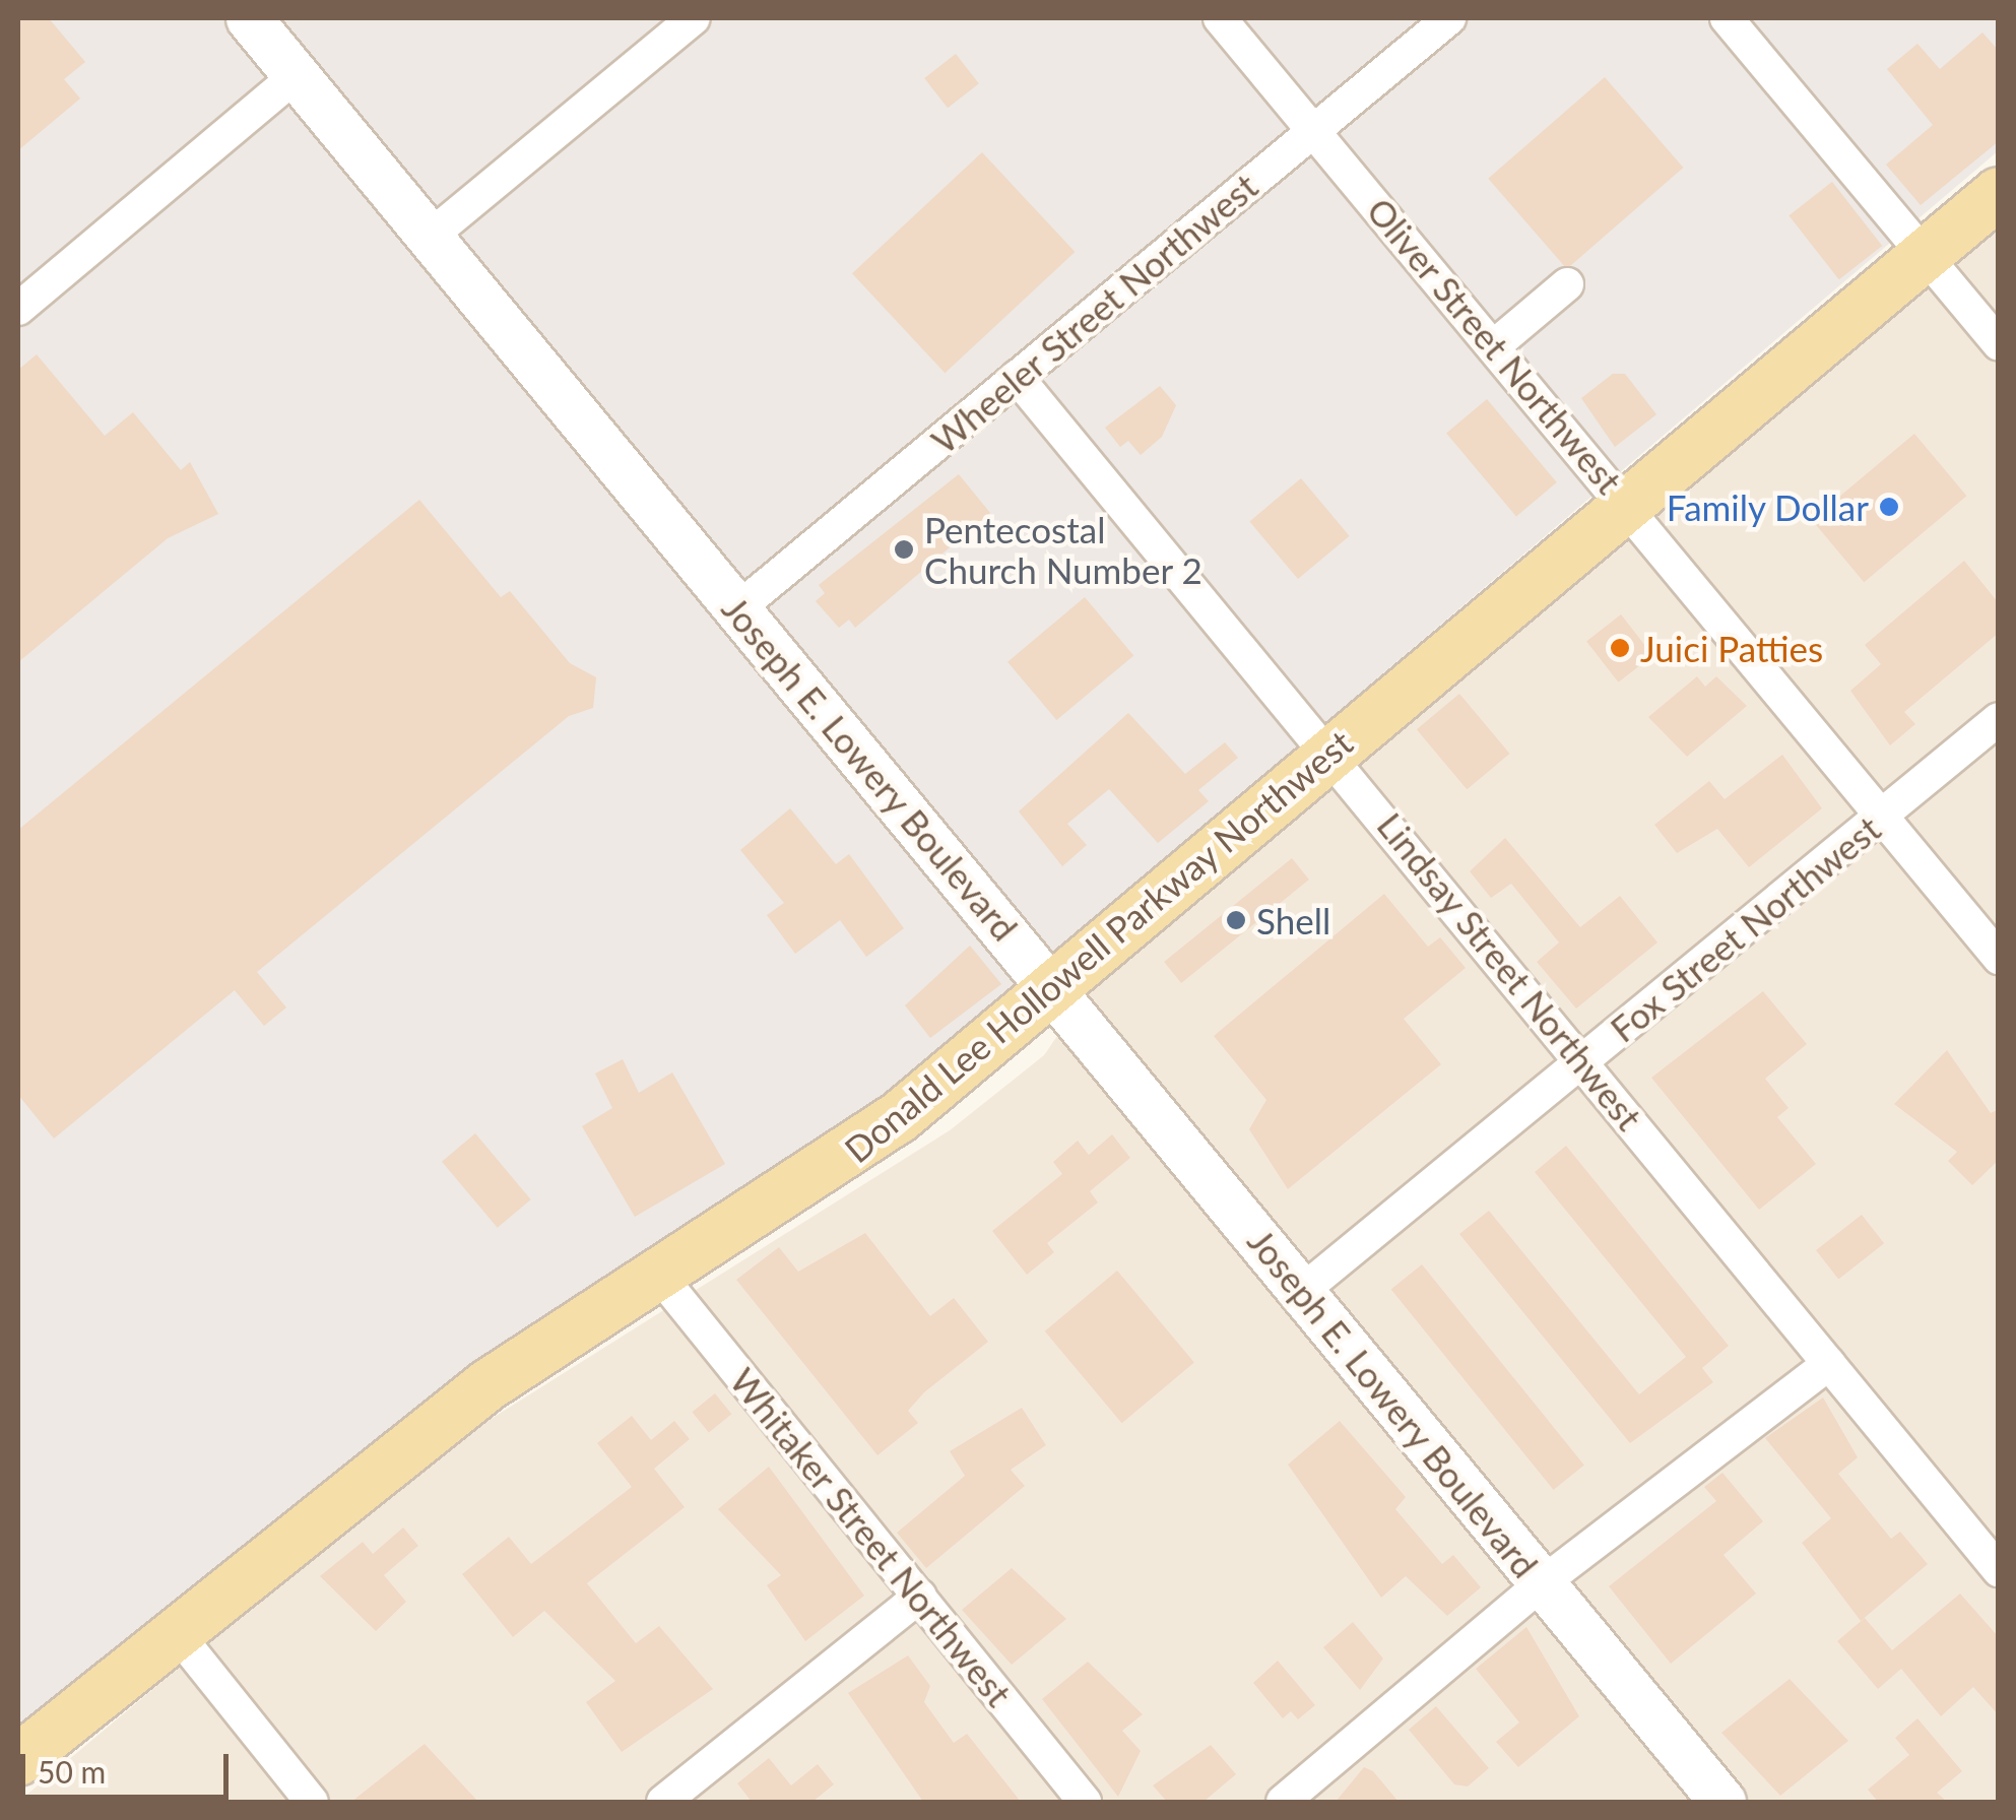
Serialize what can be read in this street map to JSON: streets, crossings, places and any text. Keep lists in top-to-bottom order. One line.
{"streets":{"main road":["Joseph E. Lowery Boulevard","Donald Lee Hollowell Parkway Northwest"],"street":["Wheeler Street Northwest","Oliver Street Northwest","Fox Street Northwest","Lindsay Street Northwest","Whitaker Street Northwest"]},"crossings":[["Wheeler Street Northwest","Oliver Street Northwest"],["Wheeler Street Northwest","Joseph E. Lowery Boulevard"],["Wheeler Street Northwest","Lindsay Street Northwest"],["Oliver Street Northwest","Fox Street Northwest"],["Oliver Street Northwest","Donald Lee Hollowell Parkway Northwest"],["Joseph E. Lowery Boulevard","Fox Street Northwest"],["Joseph E. Lowery Boulevard","Donald Lee Hollowell Parkway Northwest"],["Fox Street Northwest","Lindsay Street Northwest"],["Donald Lee Hollowell Parkway Northwest","Lindsay Street Northwest"],["Donald Lee Hollowell Parkway Northwest","Whitaker Street Northwest"]],"places":["Family Dollar","Pentecostal Church Number 2","Juici Patties","Shell"],"scale_bar":"50 m"}
